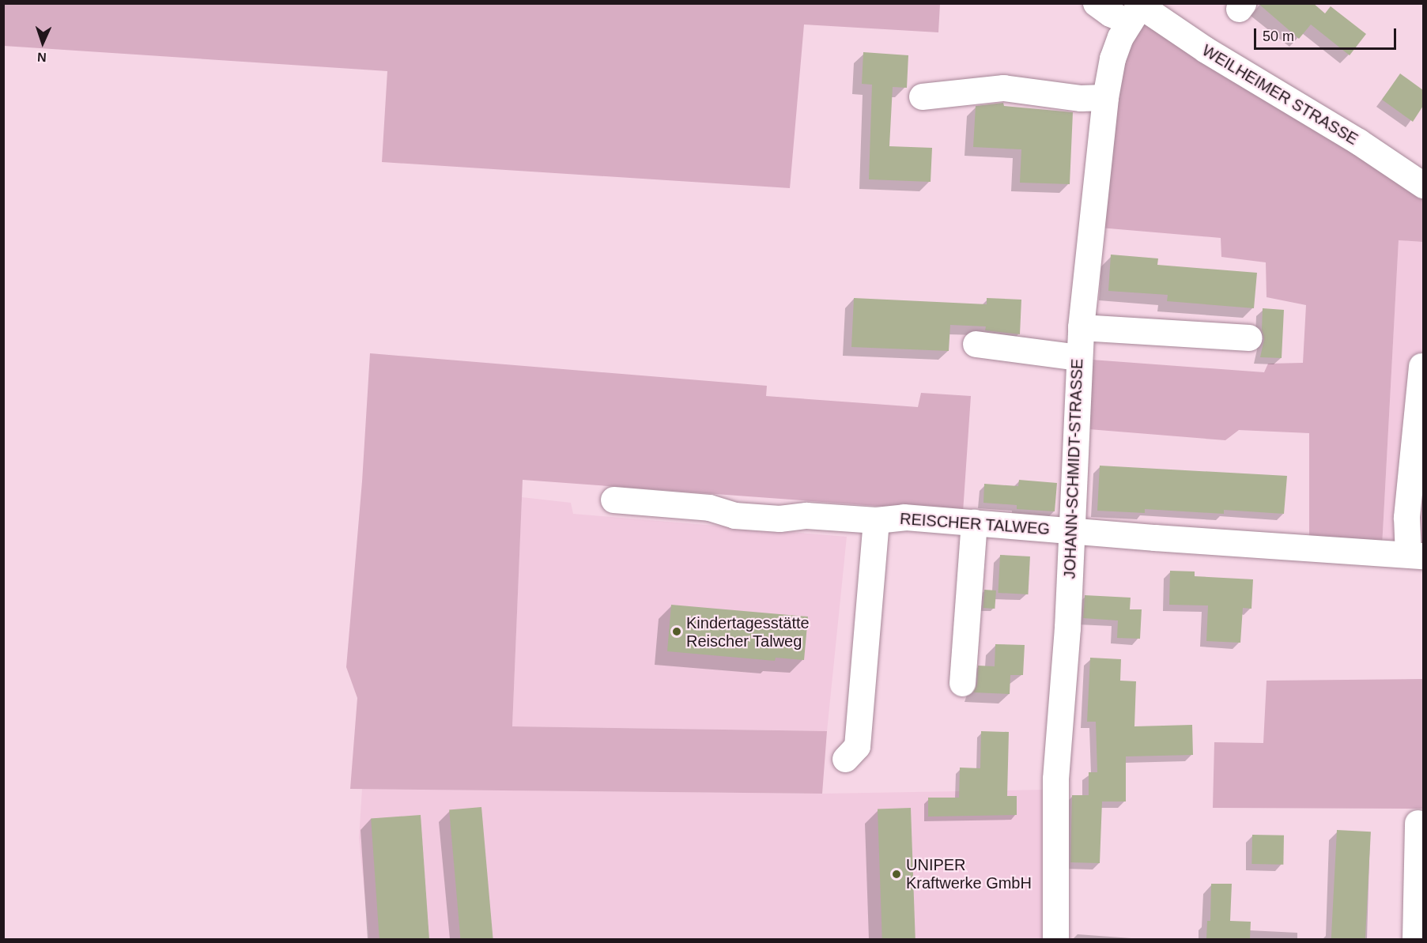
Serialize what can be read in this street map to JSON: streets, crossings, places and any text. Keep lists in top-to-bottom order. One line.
{"streets":{"street":["WEILHEIMER STRASSE","JOHANN-SCHMIDT-STRASSE","REISCHER TALWEG"]},"crossings":[["WEILHEIMER STRASSE","JOHANN-SCHMIDT-STRASSE"],["JOHANN-SCHMIDT-STRASSE","REISCHER TALWEG"]],"places":["Kindertagesstätte Reischer Talweg","UNIPER Kraftwerke GmbH"],"scale_bar":"50 m","north":"bottom"}
